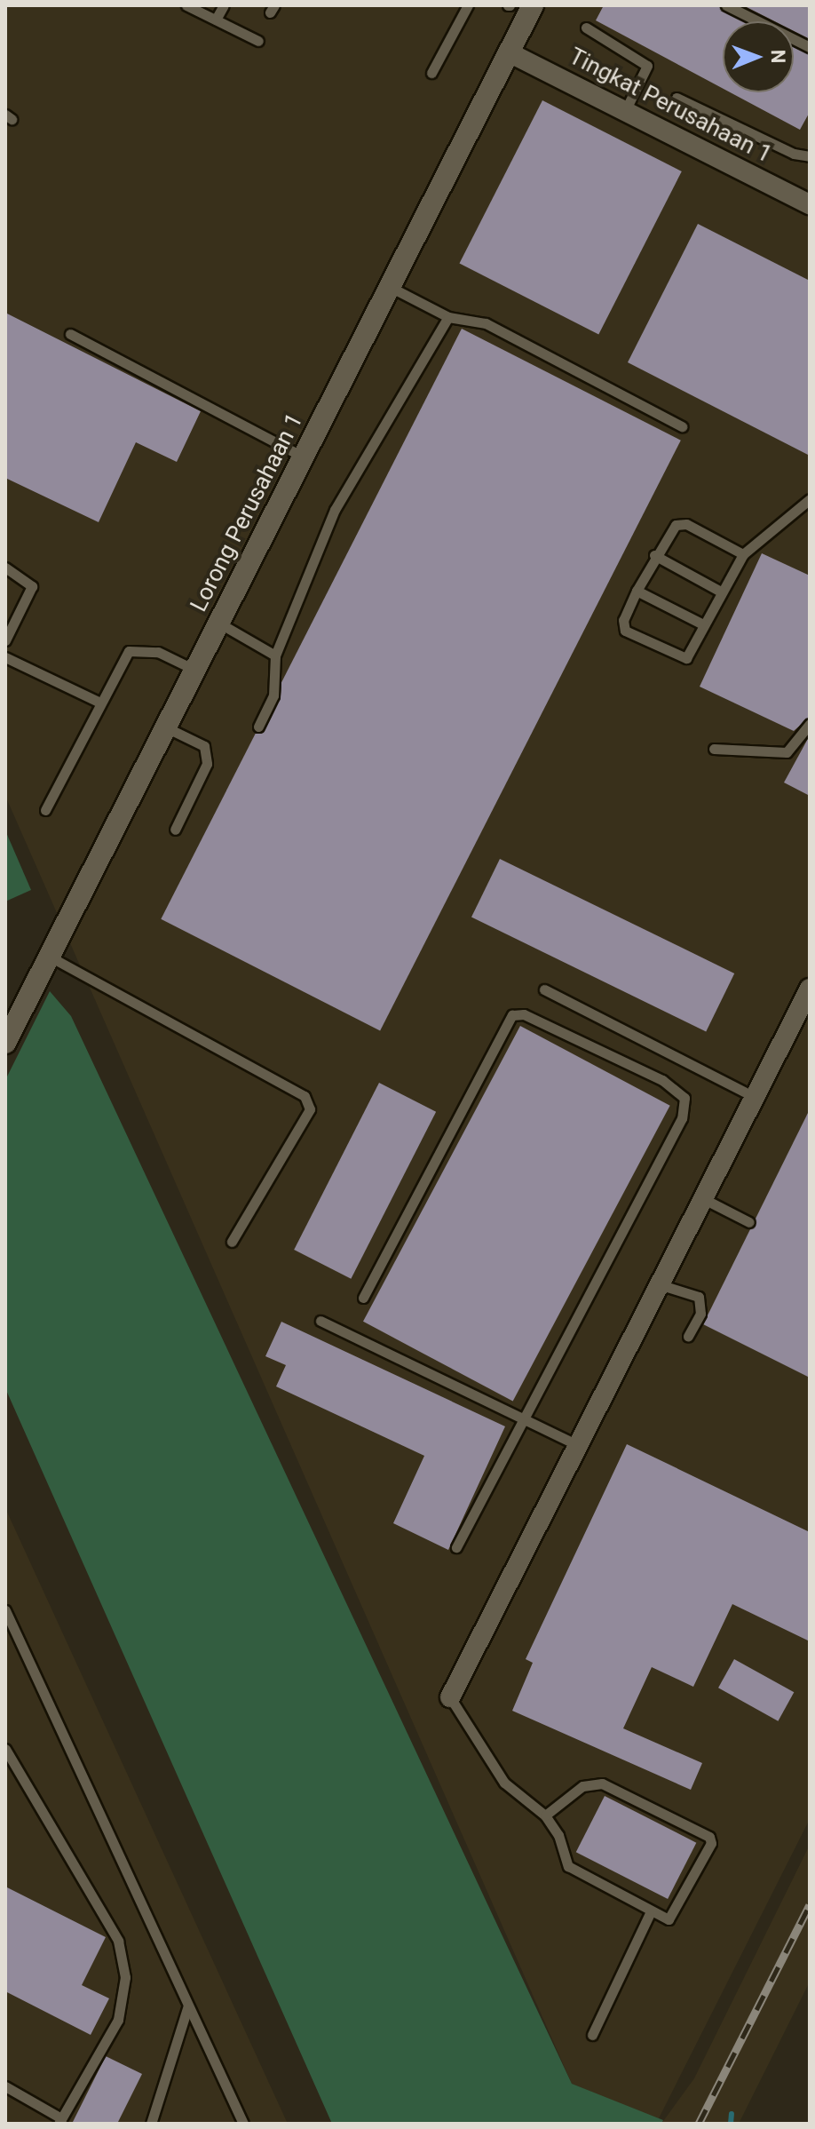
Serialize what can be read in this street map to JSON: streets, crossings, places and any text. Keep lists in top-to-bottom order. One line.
{"streets":{"street":["Tingkat Perusahaan 1","Lorong Perusahaan 1"]},"crossings":[["Tingkat Perusahaan 1","Lorong Perusahaan 1"]],"north":"right"}
